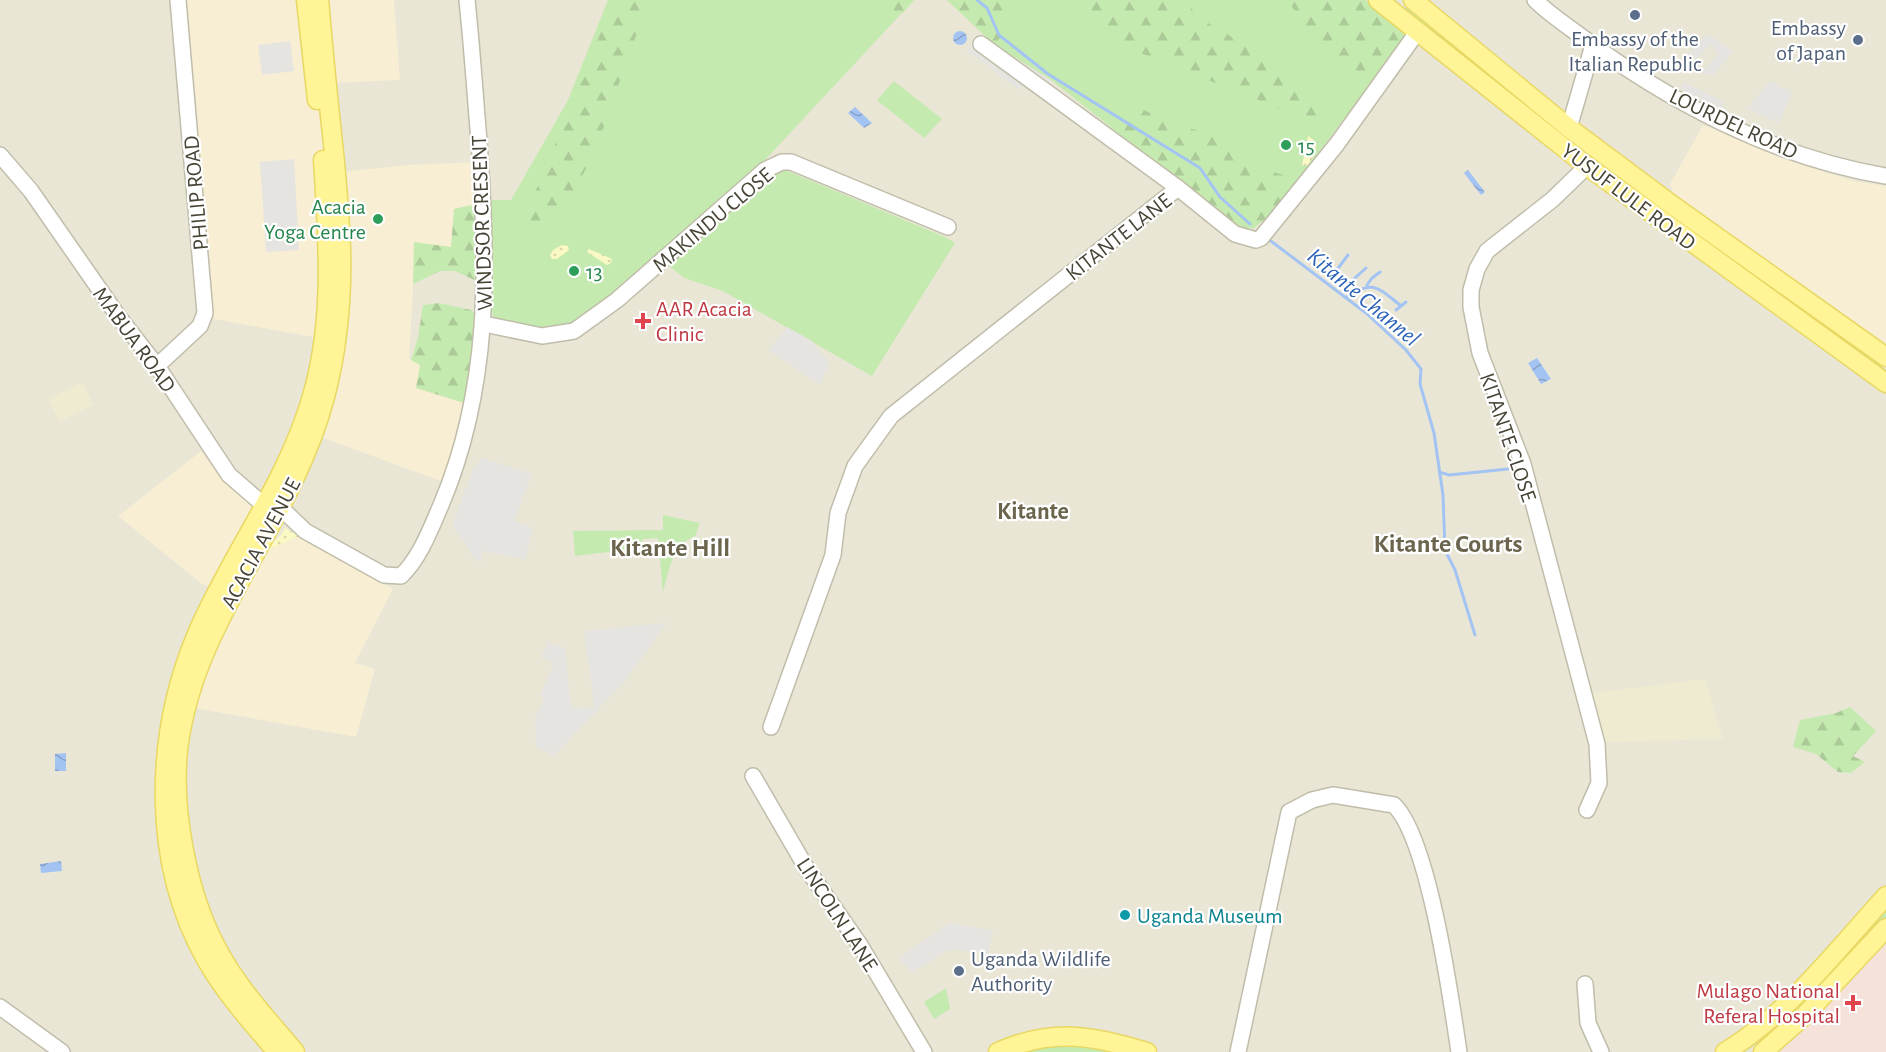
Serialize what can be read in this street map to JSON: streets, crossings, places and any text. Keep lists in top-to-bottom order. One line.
{"streets":{"main road":["YUSUF LULE ROAD","ACACIA AVENUE"],"street":["LOURDEL ROAD","PHILIP ROAD","MAKINDU CLOSE","WINDSOR CRESENT","KITANTE LANE","MABUA ROAD","KITANTE CLOSE","LINCOLN LANE"]},"crossings":[["PHILIP ROAD","MABUA ROAD"],["YUSUF LULE ROAD","KITANTE LANE"],["YUSUF LULE ROAD","KITANTE CLOSE"],["MAKINDU CLOSE","WINDSOR CRESENT"],["WINDSOR CRESENT","MABUA ROAD"],["WINDSOR CRESENT","ACACIA AVENUE"],["MABUA ROAD","ACACIA AVENUE"]],"districts":["Kitante","Kitante Courts","Kitante Hill"],"water":["Kitante Channel"],"places":{"other":["Embassy of the Italian Republic","Embassy of Japan","15","Acacia Yoga Centre","13","Uganda Museum","Uganda Wildlife Authority"],"health":["AAR Acacia Clinic","Mulago National Referal Hospital"]}}
